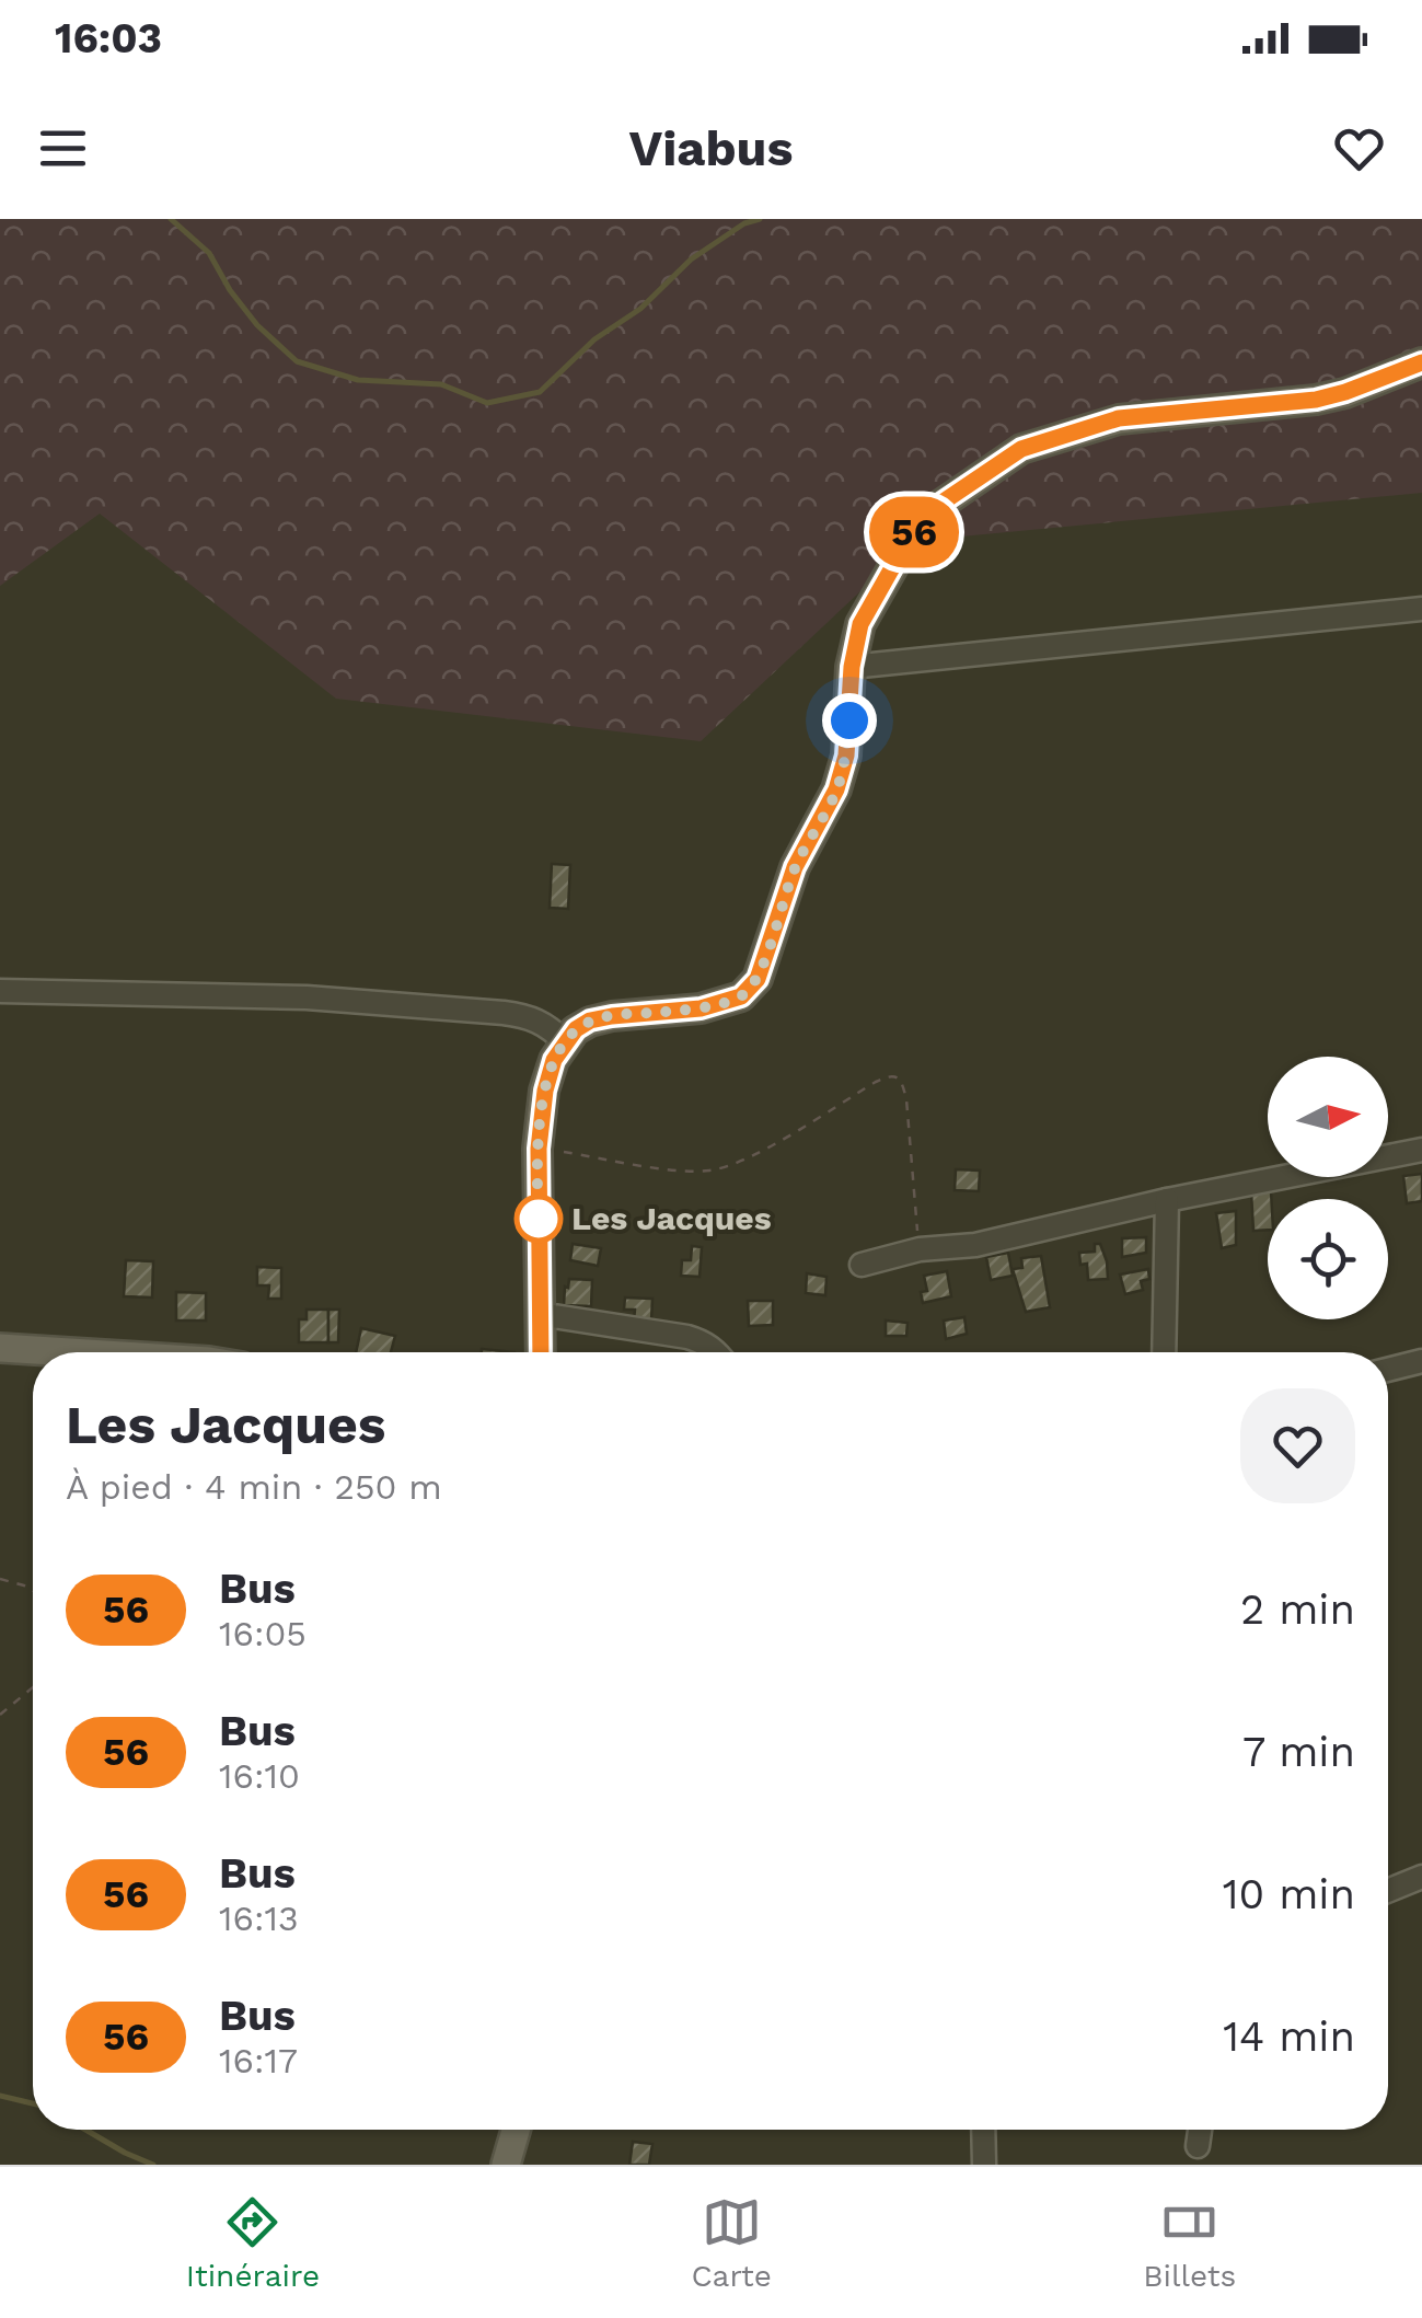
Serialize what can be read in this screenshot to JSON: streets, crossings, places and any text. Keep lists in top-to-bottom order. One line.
{"places":["Les Jacques"],"lines":["bus line 56"],"north":"right","page":{"status":"16:03","header":"Viabus","on_map":"56","heading":["Les Jacques","À pied · 4 min · 250 m"],"list":[{"mark":"56","name":"Bus","note":"16:05","value":"2 min"},{"mark":"56","name":"Bus","note":"16:10","value":"7 min"},{"mark":"56","name":"Bus","note":"16:13","value":"10 min"},{"mark":"56","name":"Bus","note":"16:17","value":"14 min"}],"tabs":["Itinéraire","Carte","Billets"]}}
